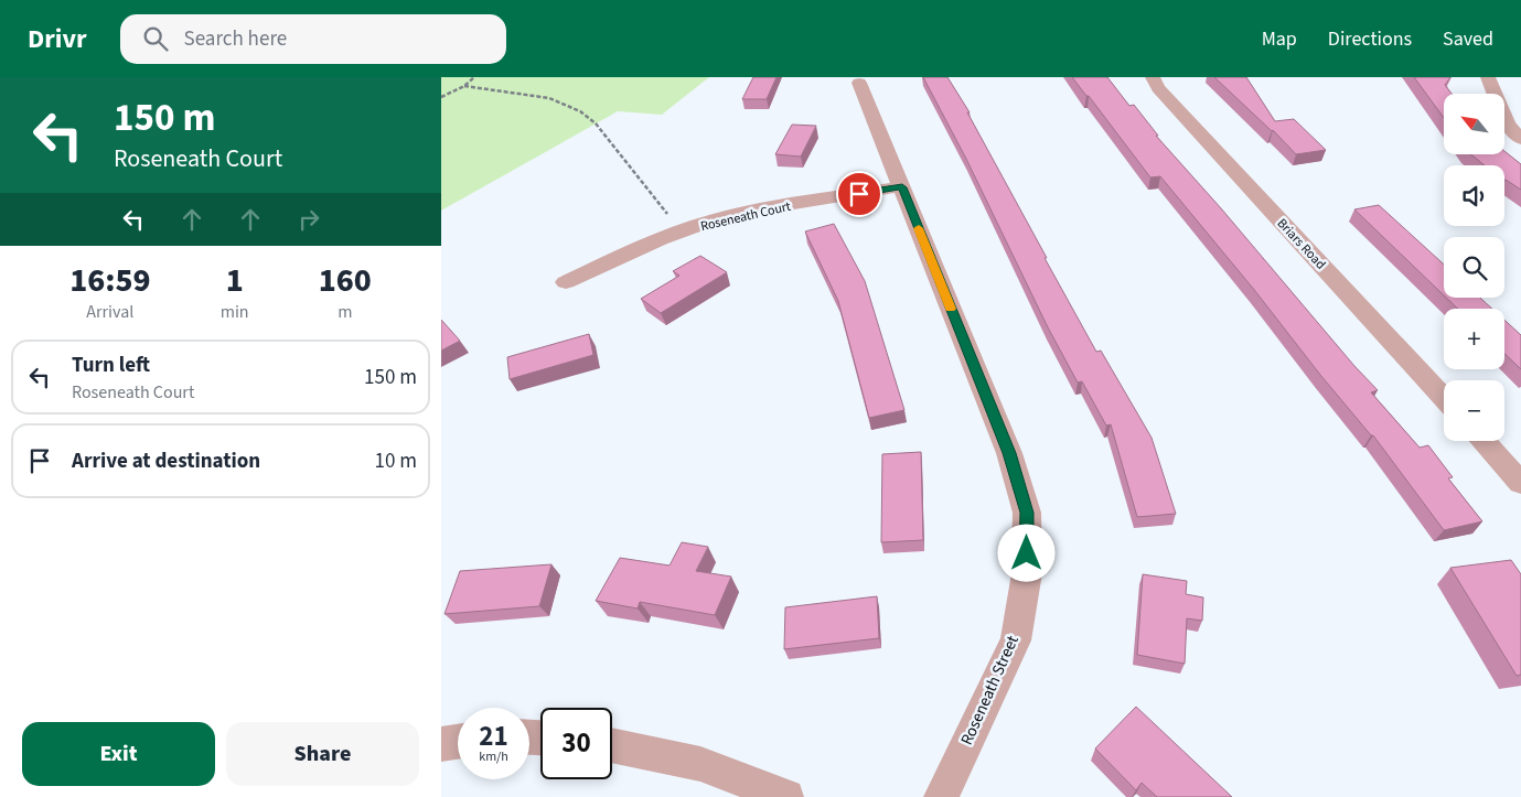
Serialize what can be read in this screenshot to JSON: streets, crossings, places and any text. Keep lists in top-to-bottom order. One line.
{"streets":{"street":["Roseneath Court","Briars Road","Roseneath Street"]},"crossings":[["Roseneath Court","Roseneath Street"]],"north":"top left","page":{"header":"Drivr","search":"Search here","nav":["Map","Directions","Saved"],"turn":["150 m","Roseneath Court"],"map_buttons":["+","−"],"eta":["16:59","Arrival","1","min","160","m"],"list":[{"name":"Turn left","note":"Roseneath Court","value":"150 m"},{"name":"Arrive at destination","value":"10 m"}],"speed":"21 km/h","limit":"30","buttons":["Exit","Share"]}}
